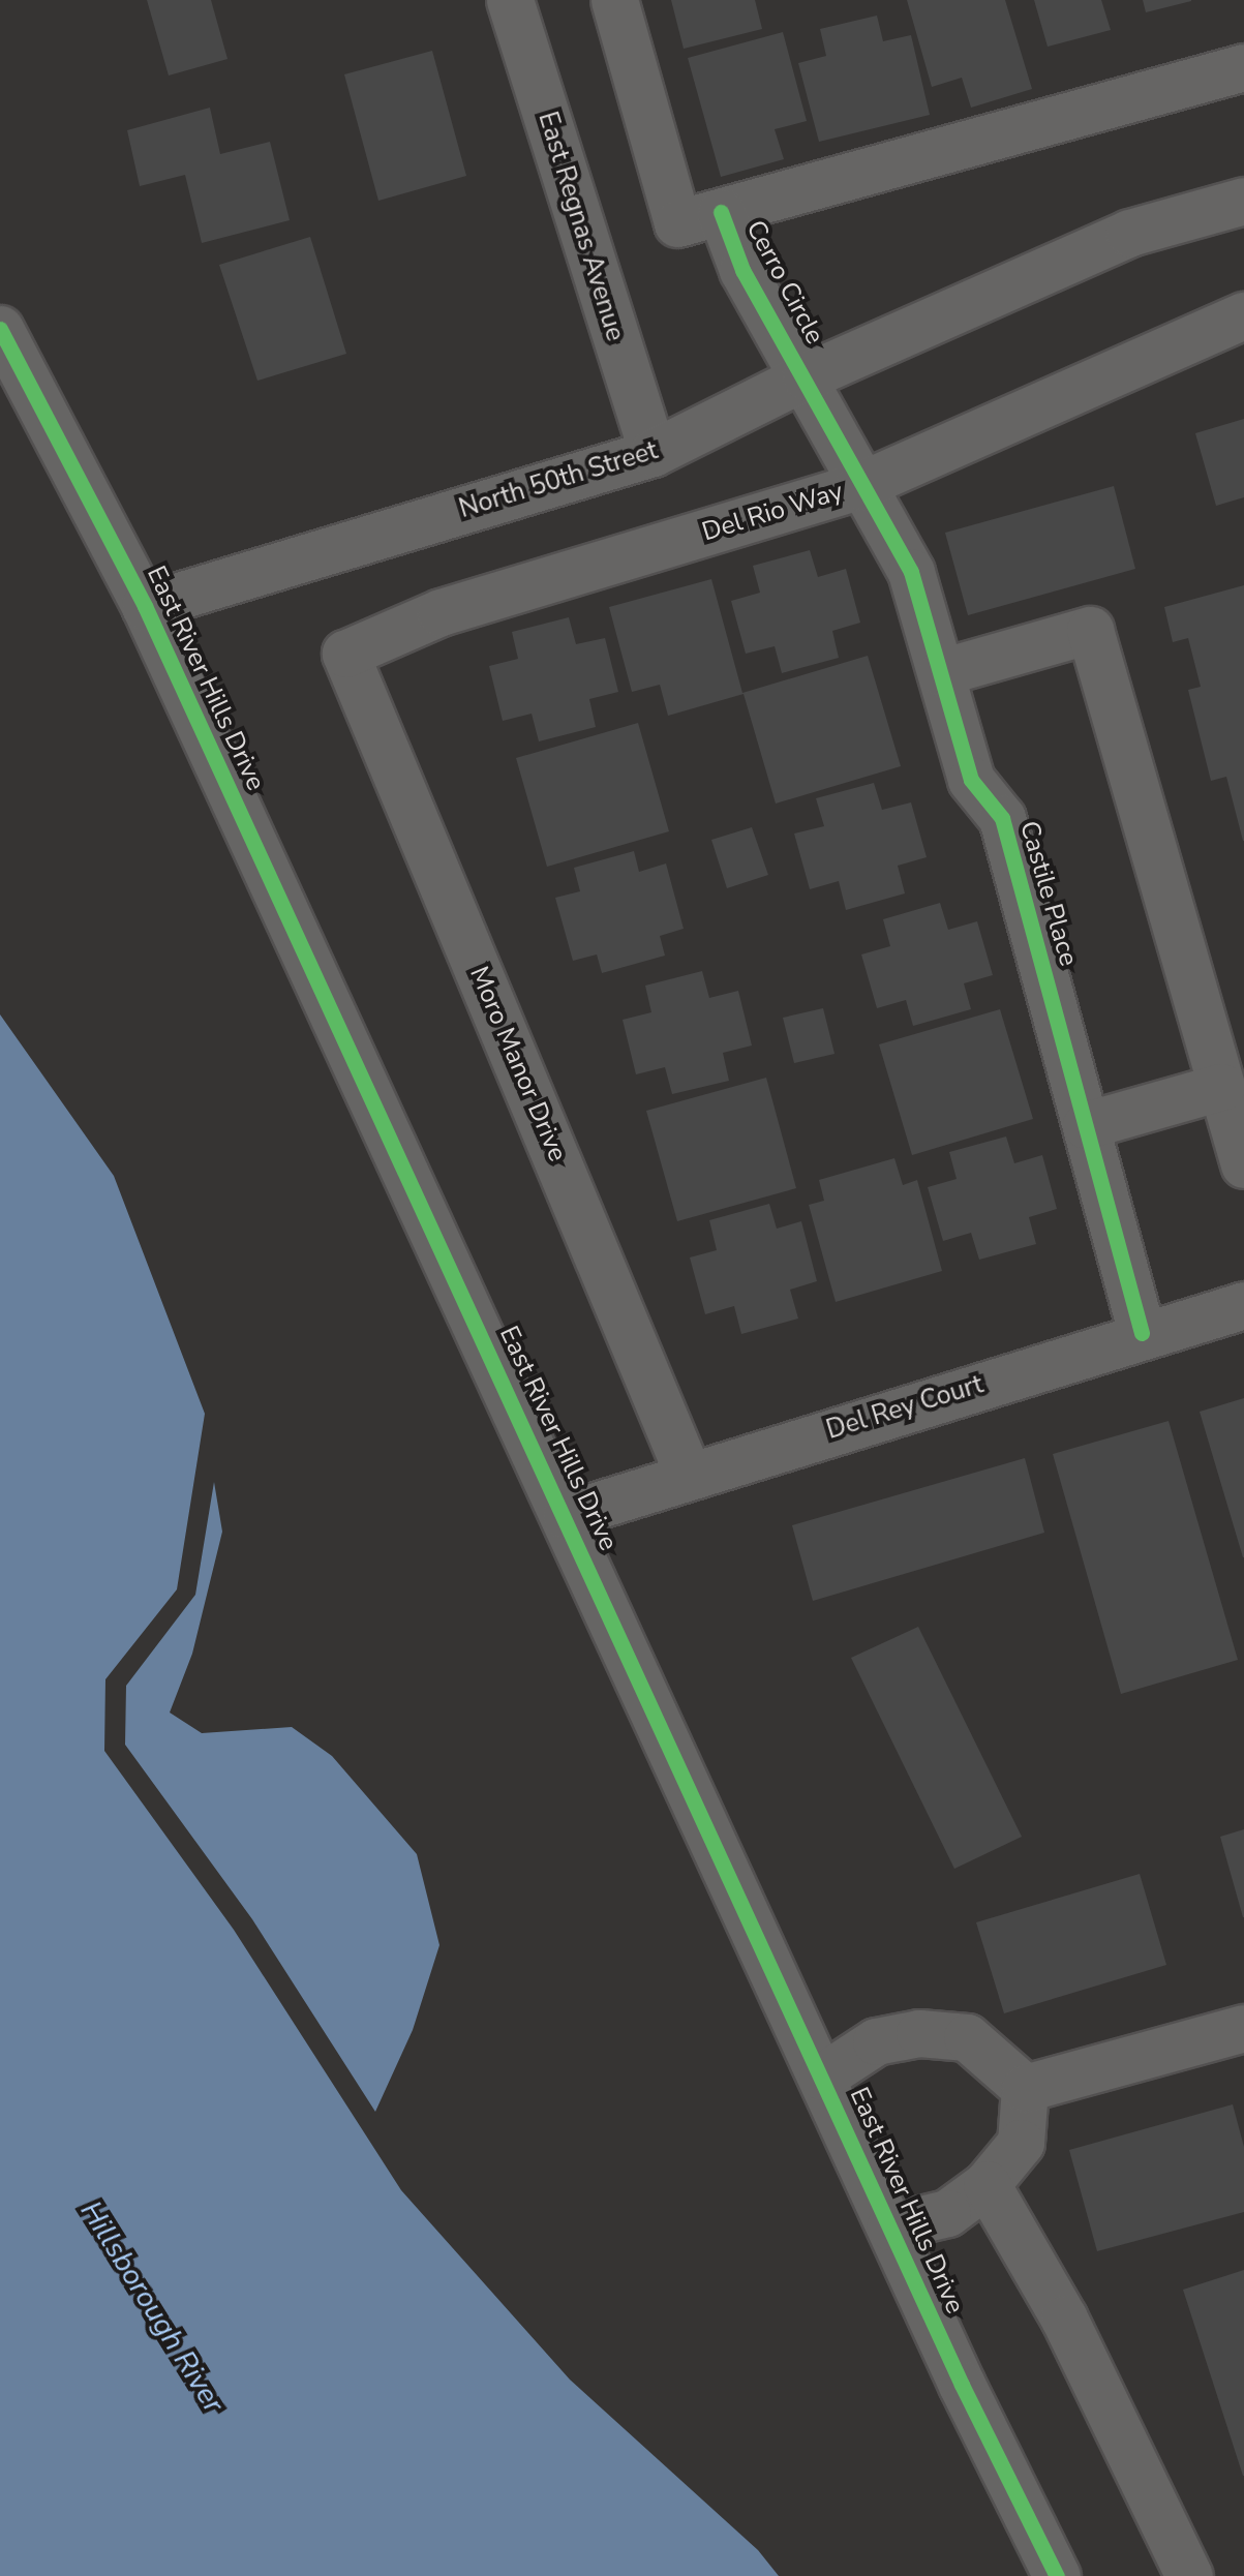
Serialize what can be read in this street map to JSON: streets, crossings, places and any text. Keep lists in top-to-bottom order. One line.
{"streets":{"street":["East Regnas Avenue","Cerro Circle","North 50th Street","Del Rio Way","East River Hills Drive","Castile Place","Moro Manor Drive","Del Rey Court"]},"crossings":[["East Regnas Avenue","North 50th Street"],["Cerro Circle","North 50th Street"],["Cerro Circle","Castile Place"],["North 50th Street","East River Hills Drive"],["North 50th Street","Castile Place"],["Del Rio Way","Castile Place"],["Del Rio Way","Moro Manor Drive"],["East River Hills Drive","Del Rey Court"],["Castile Place","Del Rey Court"],["Moro Manor Drive","Del Rey Court"]],"water":["Hillsborough River"]}
